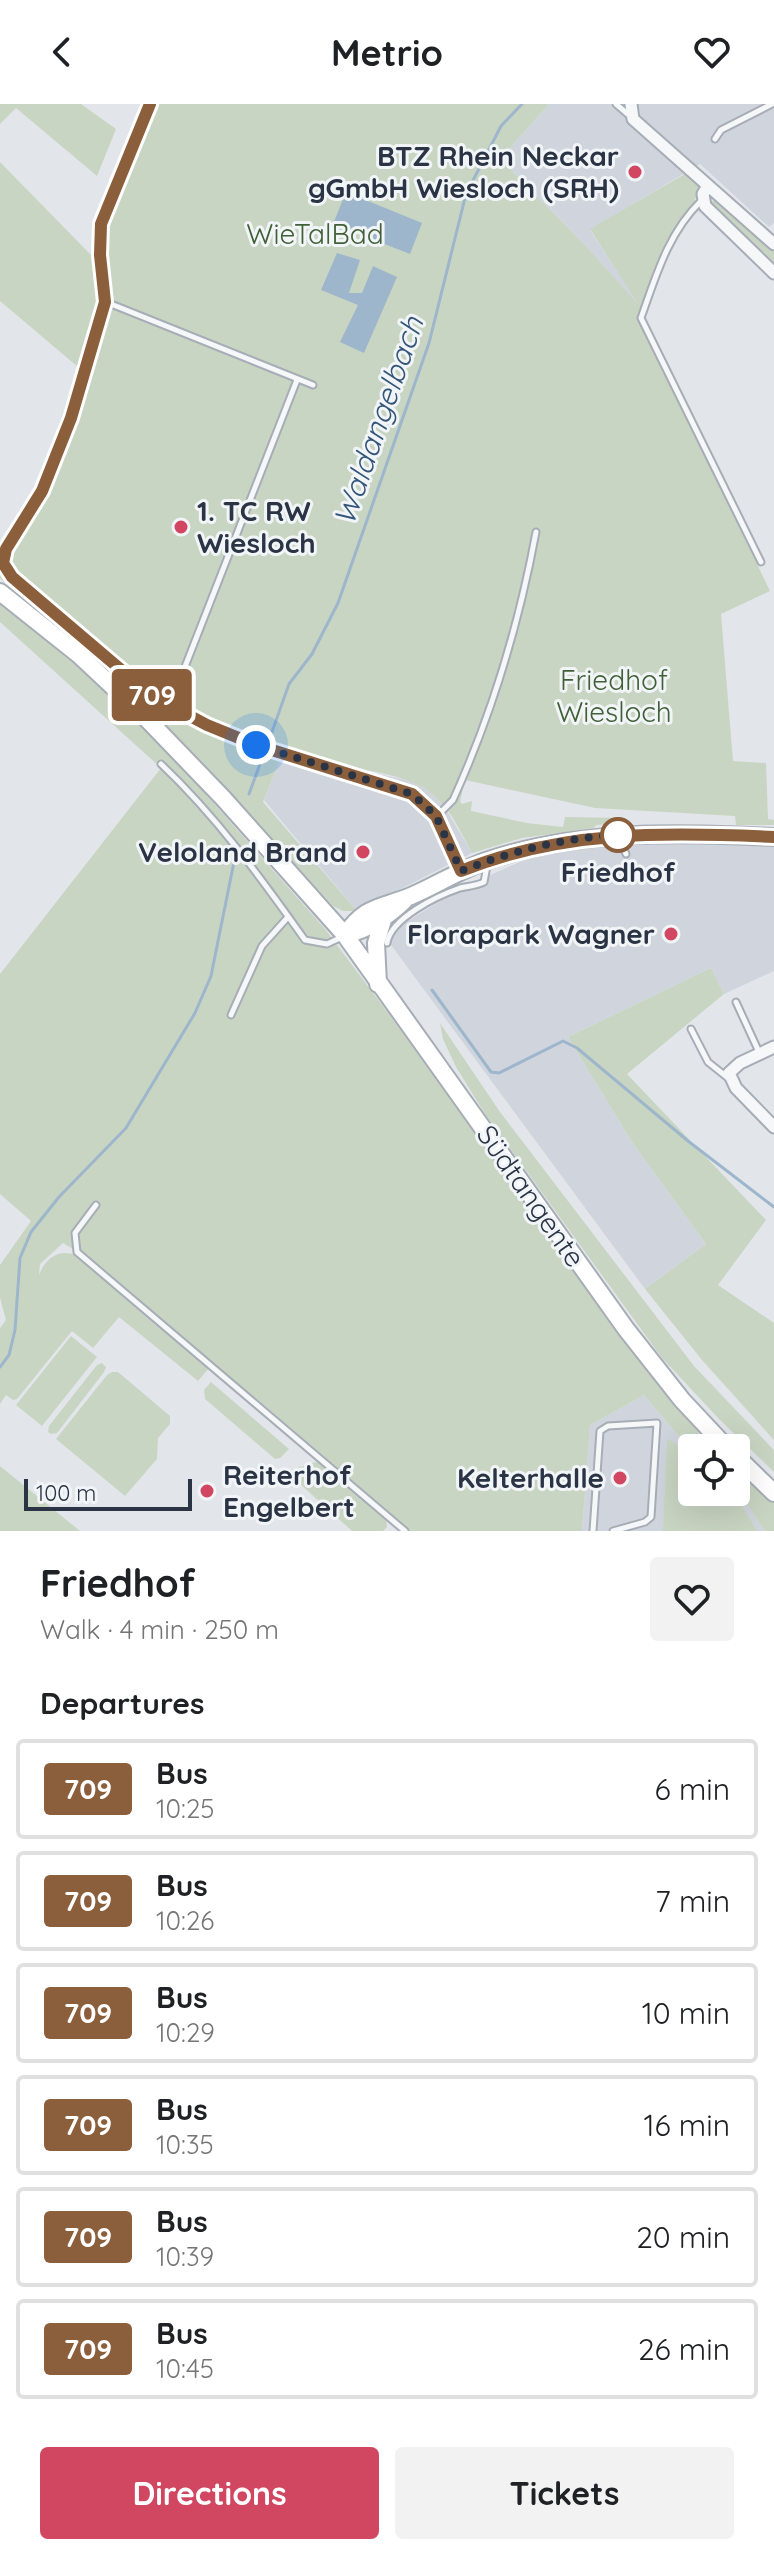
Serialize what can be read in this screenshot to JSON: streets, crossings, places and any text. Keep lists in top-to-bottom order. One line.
{"streets":{"main road":["Südtangente"]},"water":["Waldangelbach"],"parks":["WieTalBad","Friedhof Wiesloch"],"places":["BTZ Rhein Neckar gGmbH Wiesloch (SRH)","1. TC RW Wiesloch","Friedhof","Veloland Brand","Florapark Wagner","Kelterhalle","Reiterhof Engelbert"],"lines":["bus line 709"],"scale_bar":"100 m","page":{"header":"Metrio","on_map":"709","scale":"100 m","heading":[["Friedhof","Walk · 4 min · 250 m"],"Departures"],"list":[{"mark":"709","name":"Bus","note":"10:25","value":"6 min"},{"mark":"709","name":"Bus","note":"10:26","value":"7 min"},{"mark":"709","name":"Bus","note":"10:29","value":"10 min"},{"mark":"709","name":"Bus","note":"10:35","value":"16 min"},{"mark":"709","name":"Bus","note":"10:39","value":"20 min"},{"mark":"709","name":"Bus","note":"10:45","value":"26 min"}],"buttons":["Directions","Tickets"]}}
